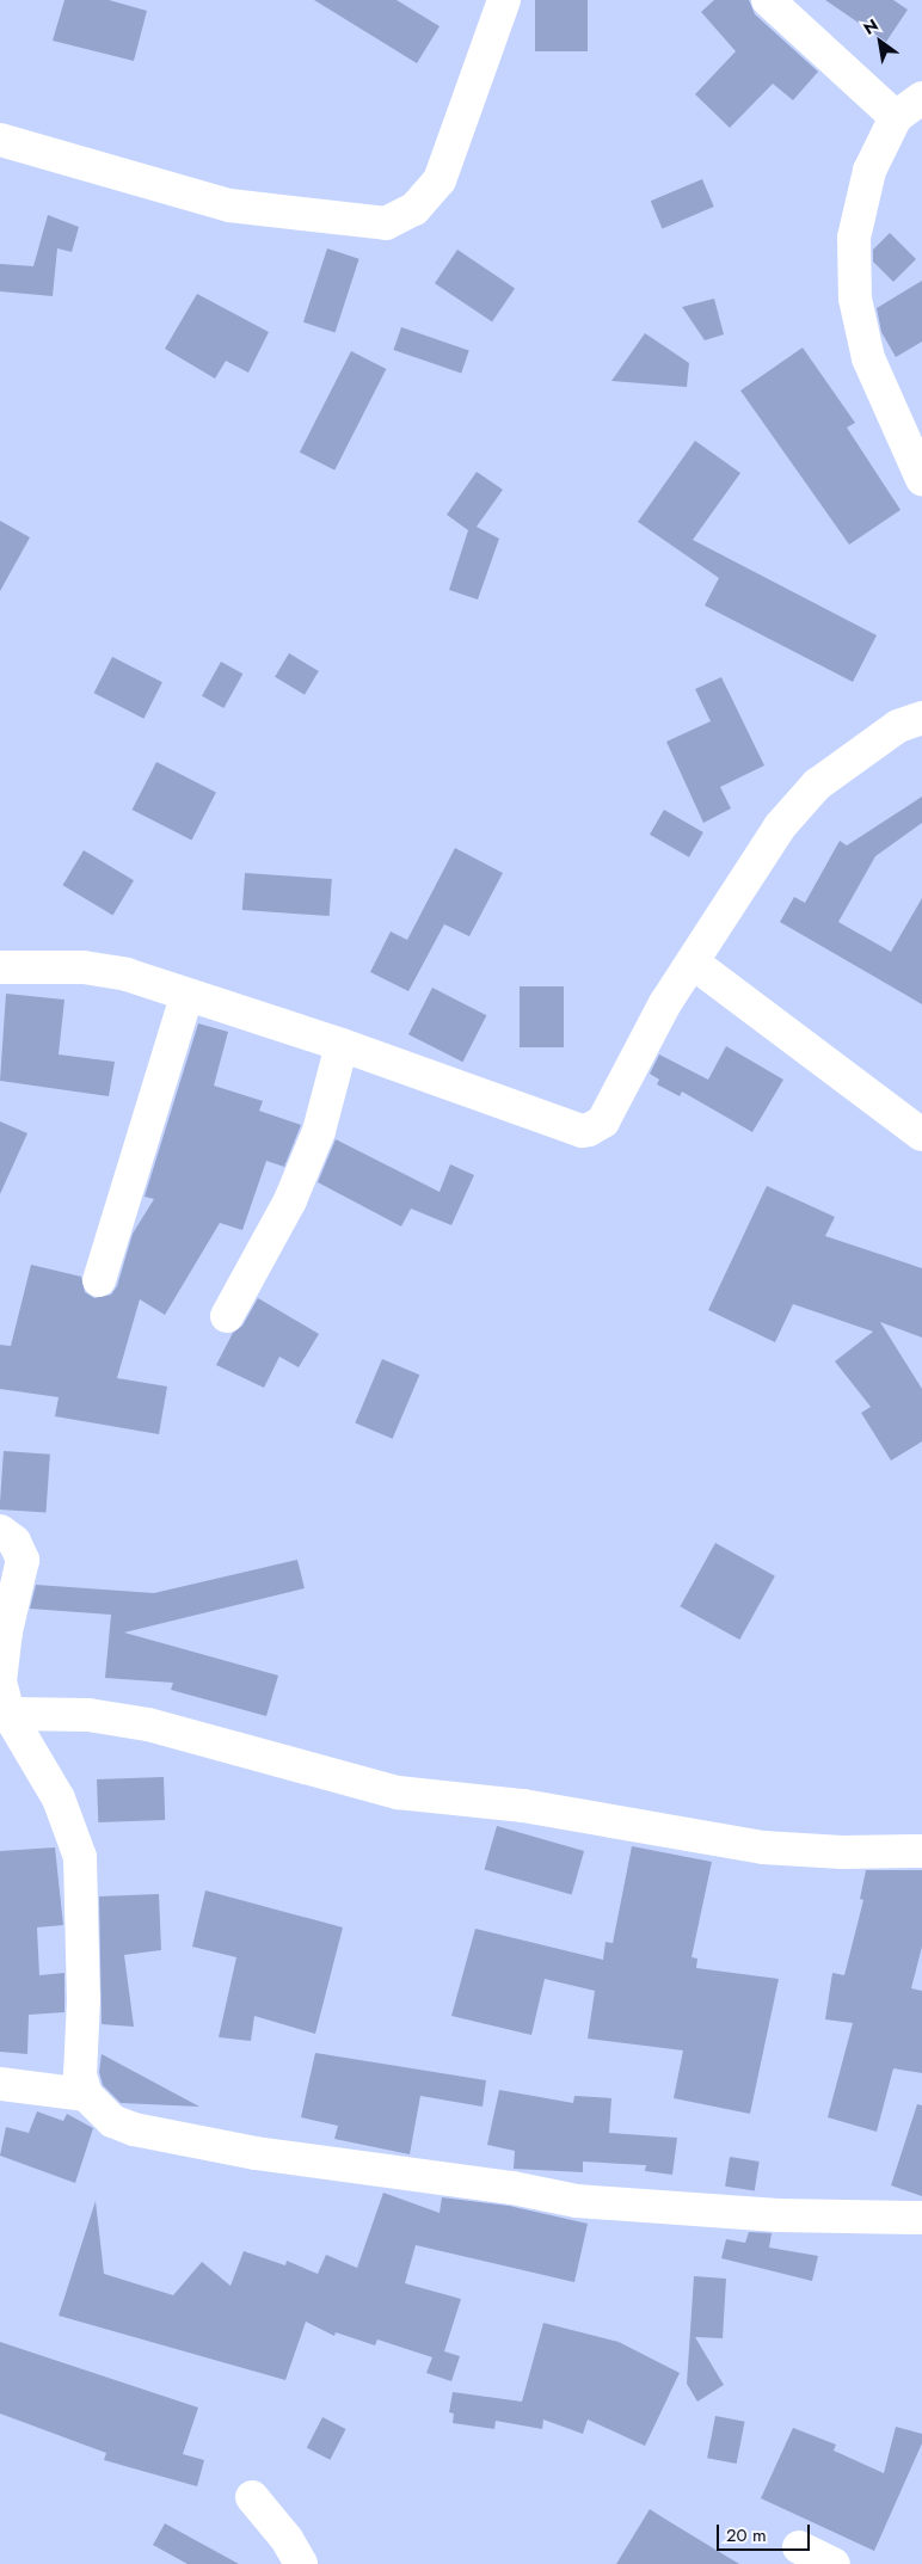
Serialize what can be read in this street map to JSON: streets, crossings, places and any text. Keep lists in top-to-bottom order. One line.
{"scale_bar":"20 m","north":"top left"}
